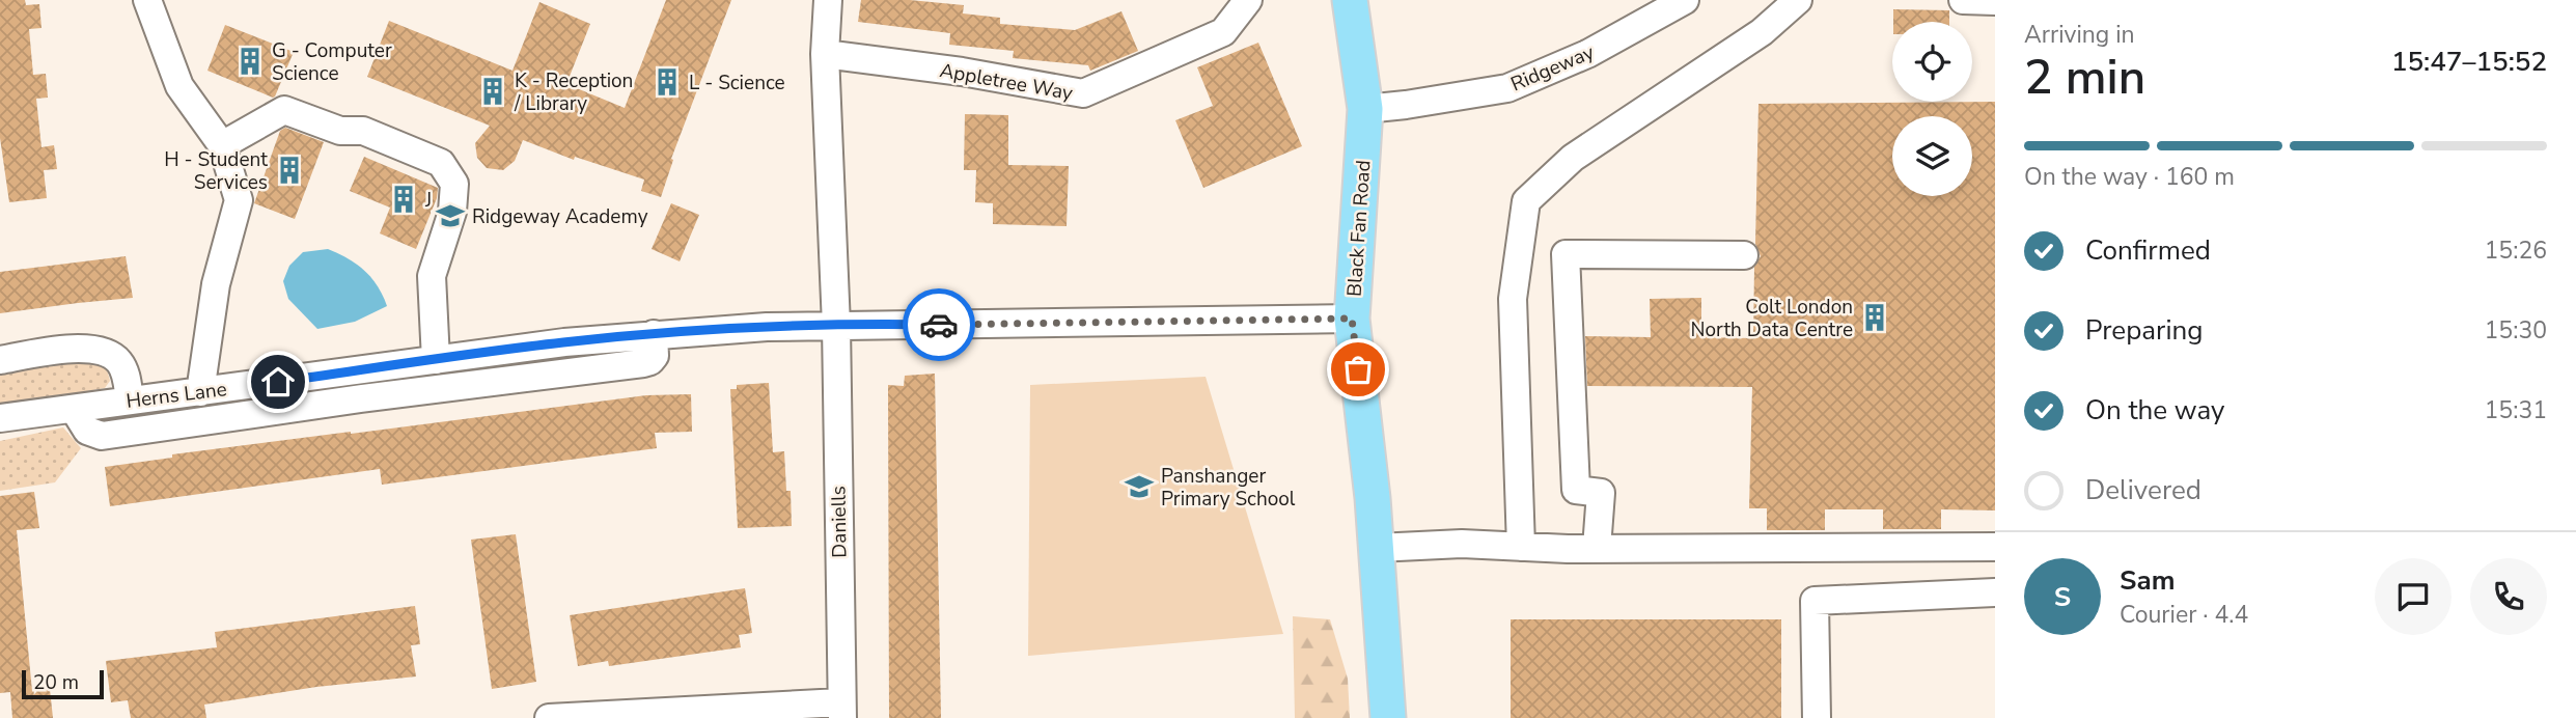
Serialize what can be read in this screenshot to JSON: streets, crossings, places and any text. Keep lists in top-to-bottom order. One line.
{"streets":{"main road":["Black Fan Road"],"street":["Ridgeway","Appletree Way","Herns Lane","Daniells"]},"crossings":[["Ridgeway","Black Fan Road"],["Black Fan Road","Herns Lane"],["Herns Lane","Daniells"]],"places":{"building":["G - Computer Science","L - Science","K - Reception / Library","H - Student Services","J","Colt London North Data Centre"],"school or university":["Ridgeway Academy","Panshanger Primary School"]},"scale_bar":"20 m","page":{"heading":["2 min","Arriving in","15:47–15:52"],"panel":["Sam","Courier · 4.4"],"bar":"On the way · 160 m","list":[["Confirmed","15:26"],["Preparing","15:30"],["On the way","15:31"],"Delivered"],"round":"S","scale":"20 m"}}
